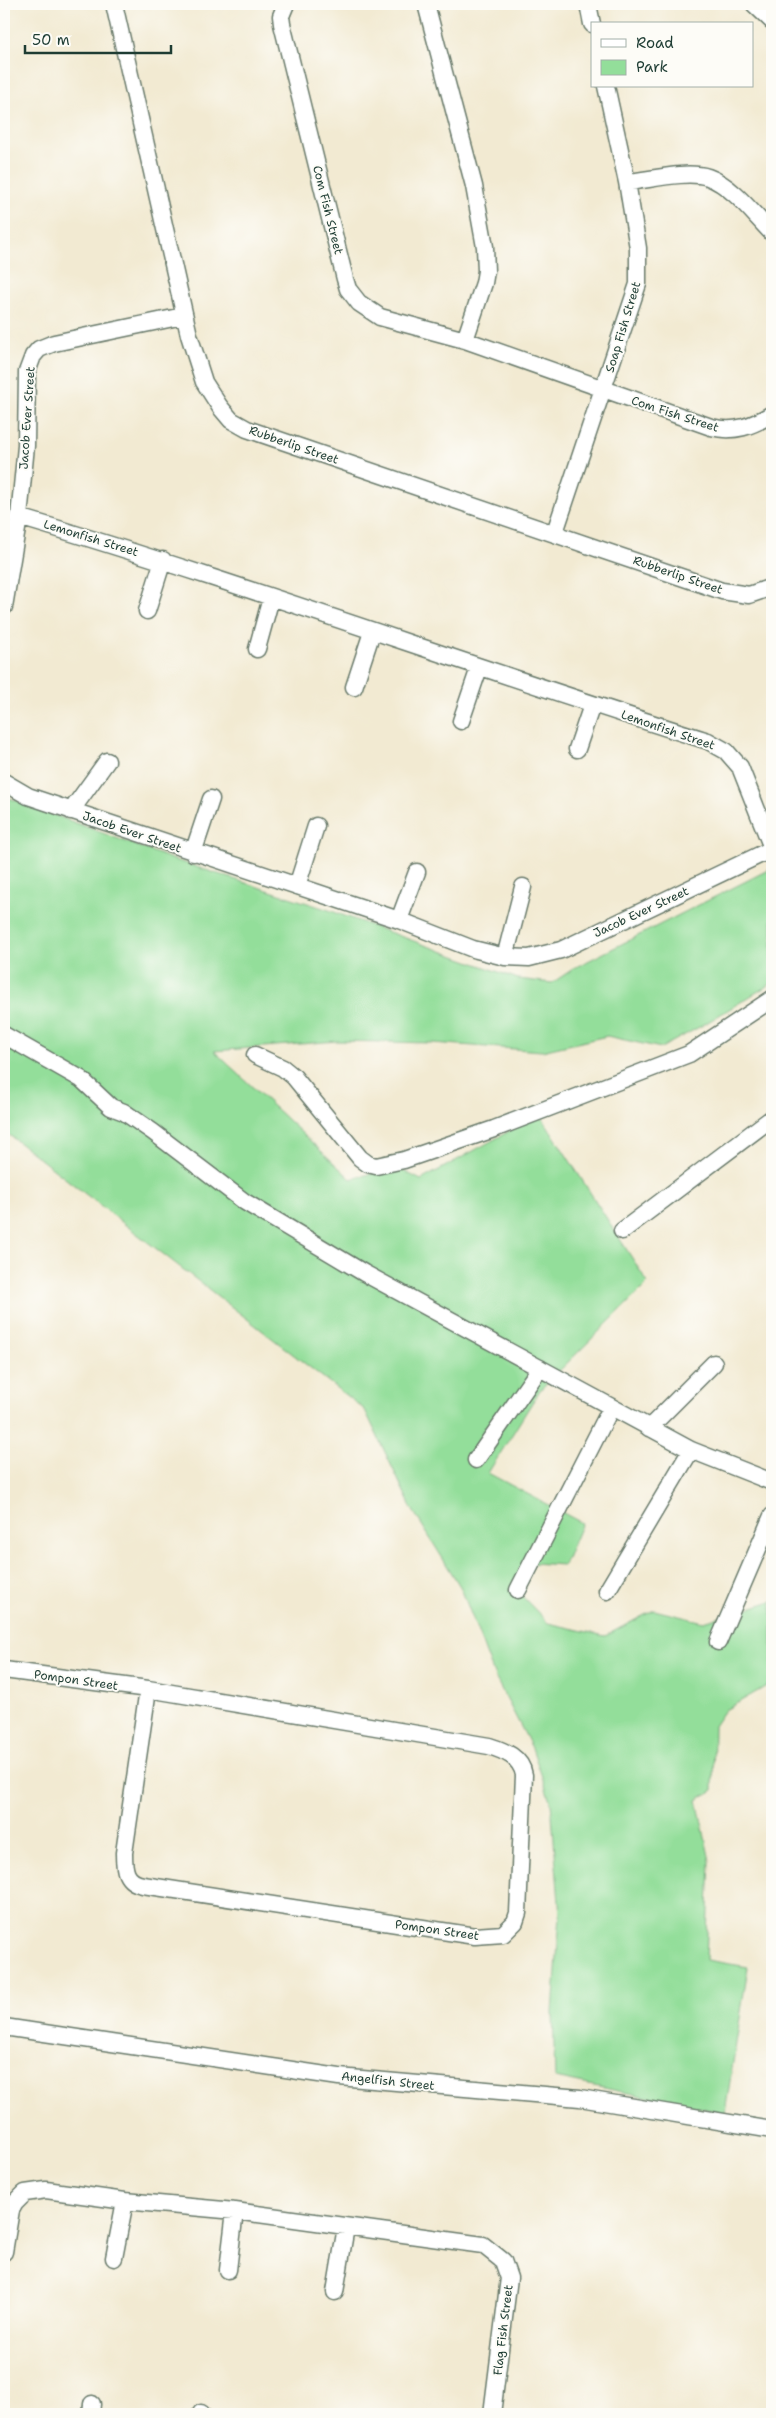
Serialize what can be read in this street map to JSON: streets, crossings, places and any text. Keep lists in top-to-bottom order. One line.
{"streets":{"street":["Com Fish Street","Soap Fish Street","Jacob Ever Street","Rubberlip Street","Lemonfish Street","Pompon Street","Angelfish Street","Flag Fish Street"]},"crossings":[["Com Fish Street","Soap Fish Street"],["Soap Fish Street","Rubberlip Street"],["Jacob Ever Street","Rubberlip Street"],["Jacob Ever Street","Lemonfish Street"]],"legend":["Road","Park"],"scale_bar":"50 m"}
